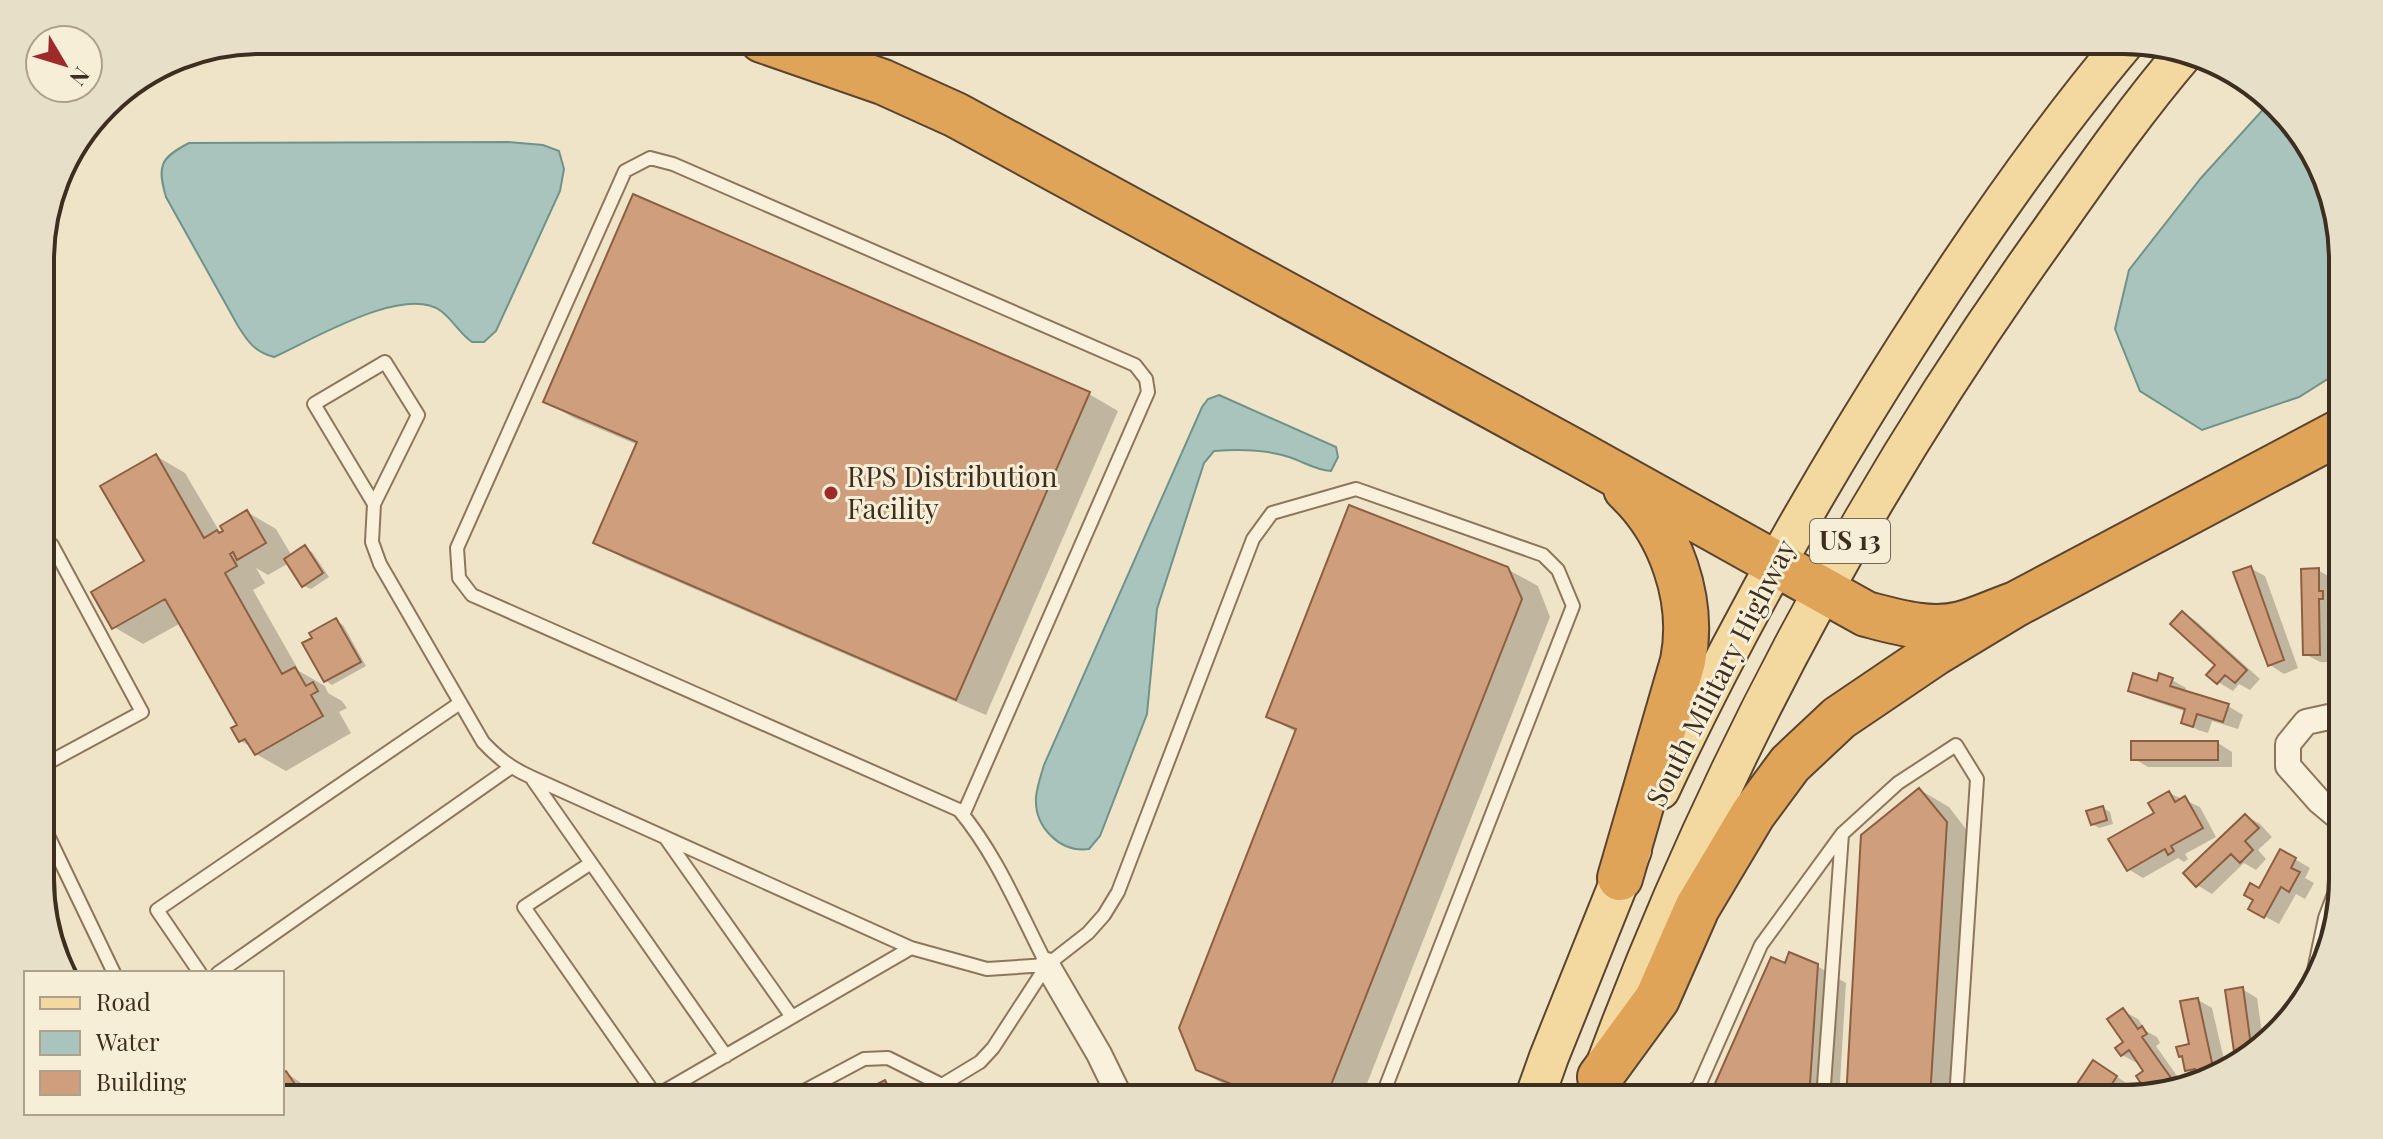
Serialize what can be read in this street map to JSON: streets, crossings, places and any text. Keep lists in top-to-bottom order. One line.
{"streets":{"main road":["US 13","South Military Highway"]},"places":["RPS Distribution Facility"],"legend":["Road","Water","Building"],"north":"bottom right"}
